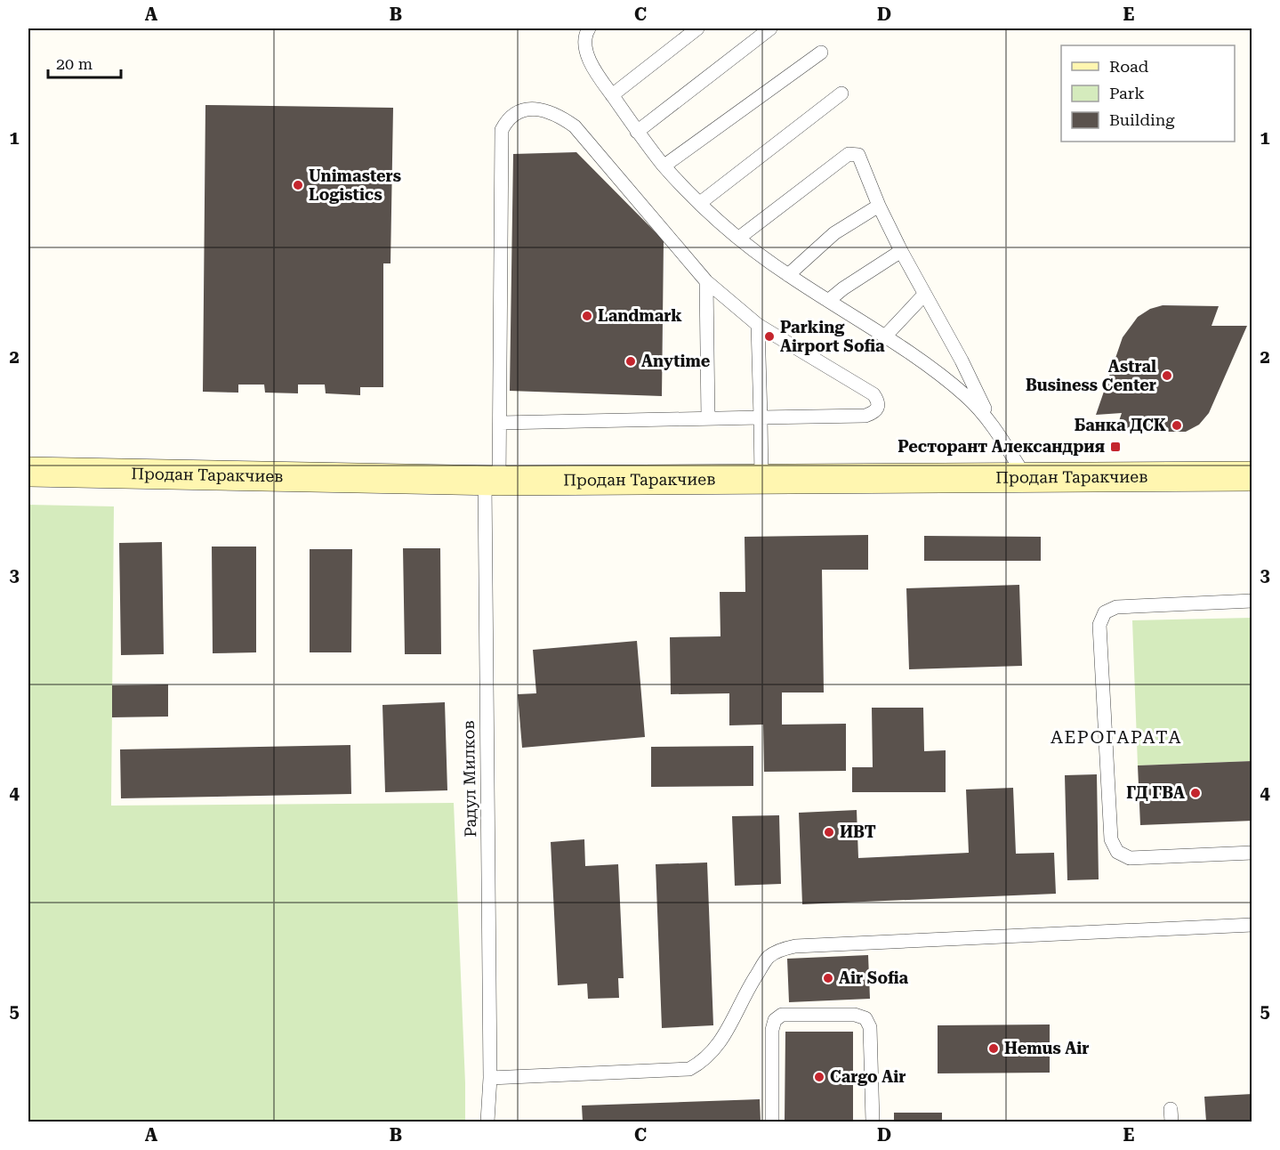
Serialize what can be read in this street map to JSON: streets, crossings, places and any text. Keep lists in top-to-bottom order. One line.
{"streets":{"street":["Продан Таракчиев"],"lane":["Радул Милков"]},"crossings":[["Продан Таракчиев","Радул Милков"]],"districts":["АЕРОГАРАТА"],"places":{"other":["Unimasters Logistics","Landmark","Parking Airport Sofia","Anytime","Astral Business Center","Банка ДСК","ГД ГВА","ИВТ","Air Sofia","Hemus Air","Cargo Air"],"transit":["Ресторант Александрия"]},"legend":["Road","Park","Building"],"scale_bar":"20 m","grid":{"columns":["A","B","C","D","E"],"rows":["1","2","3","4","5"]}}
